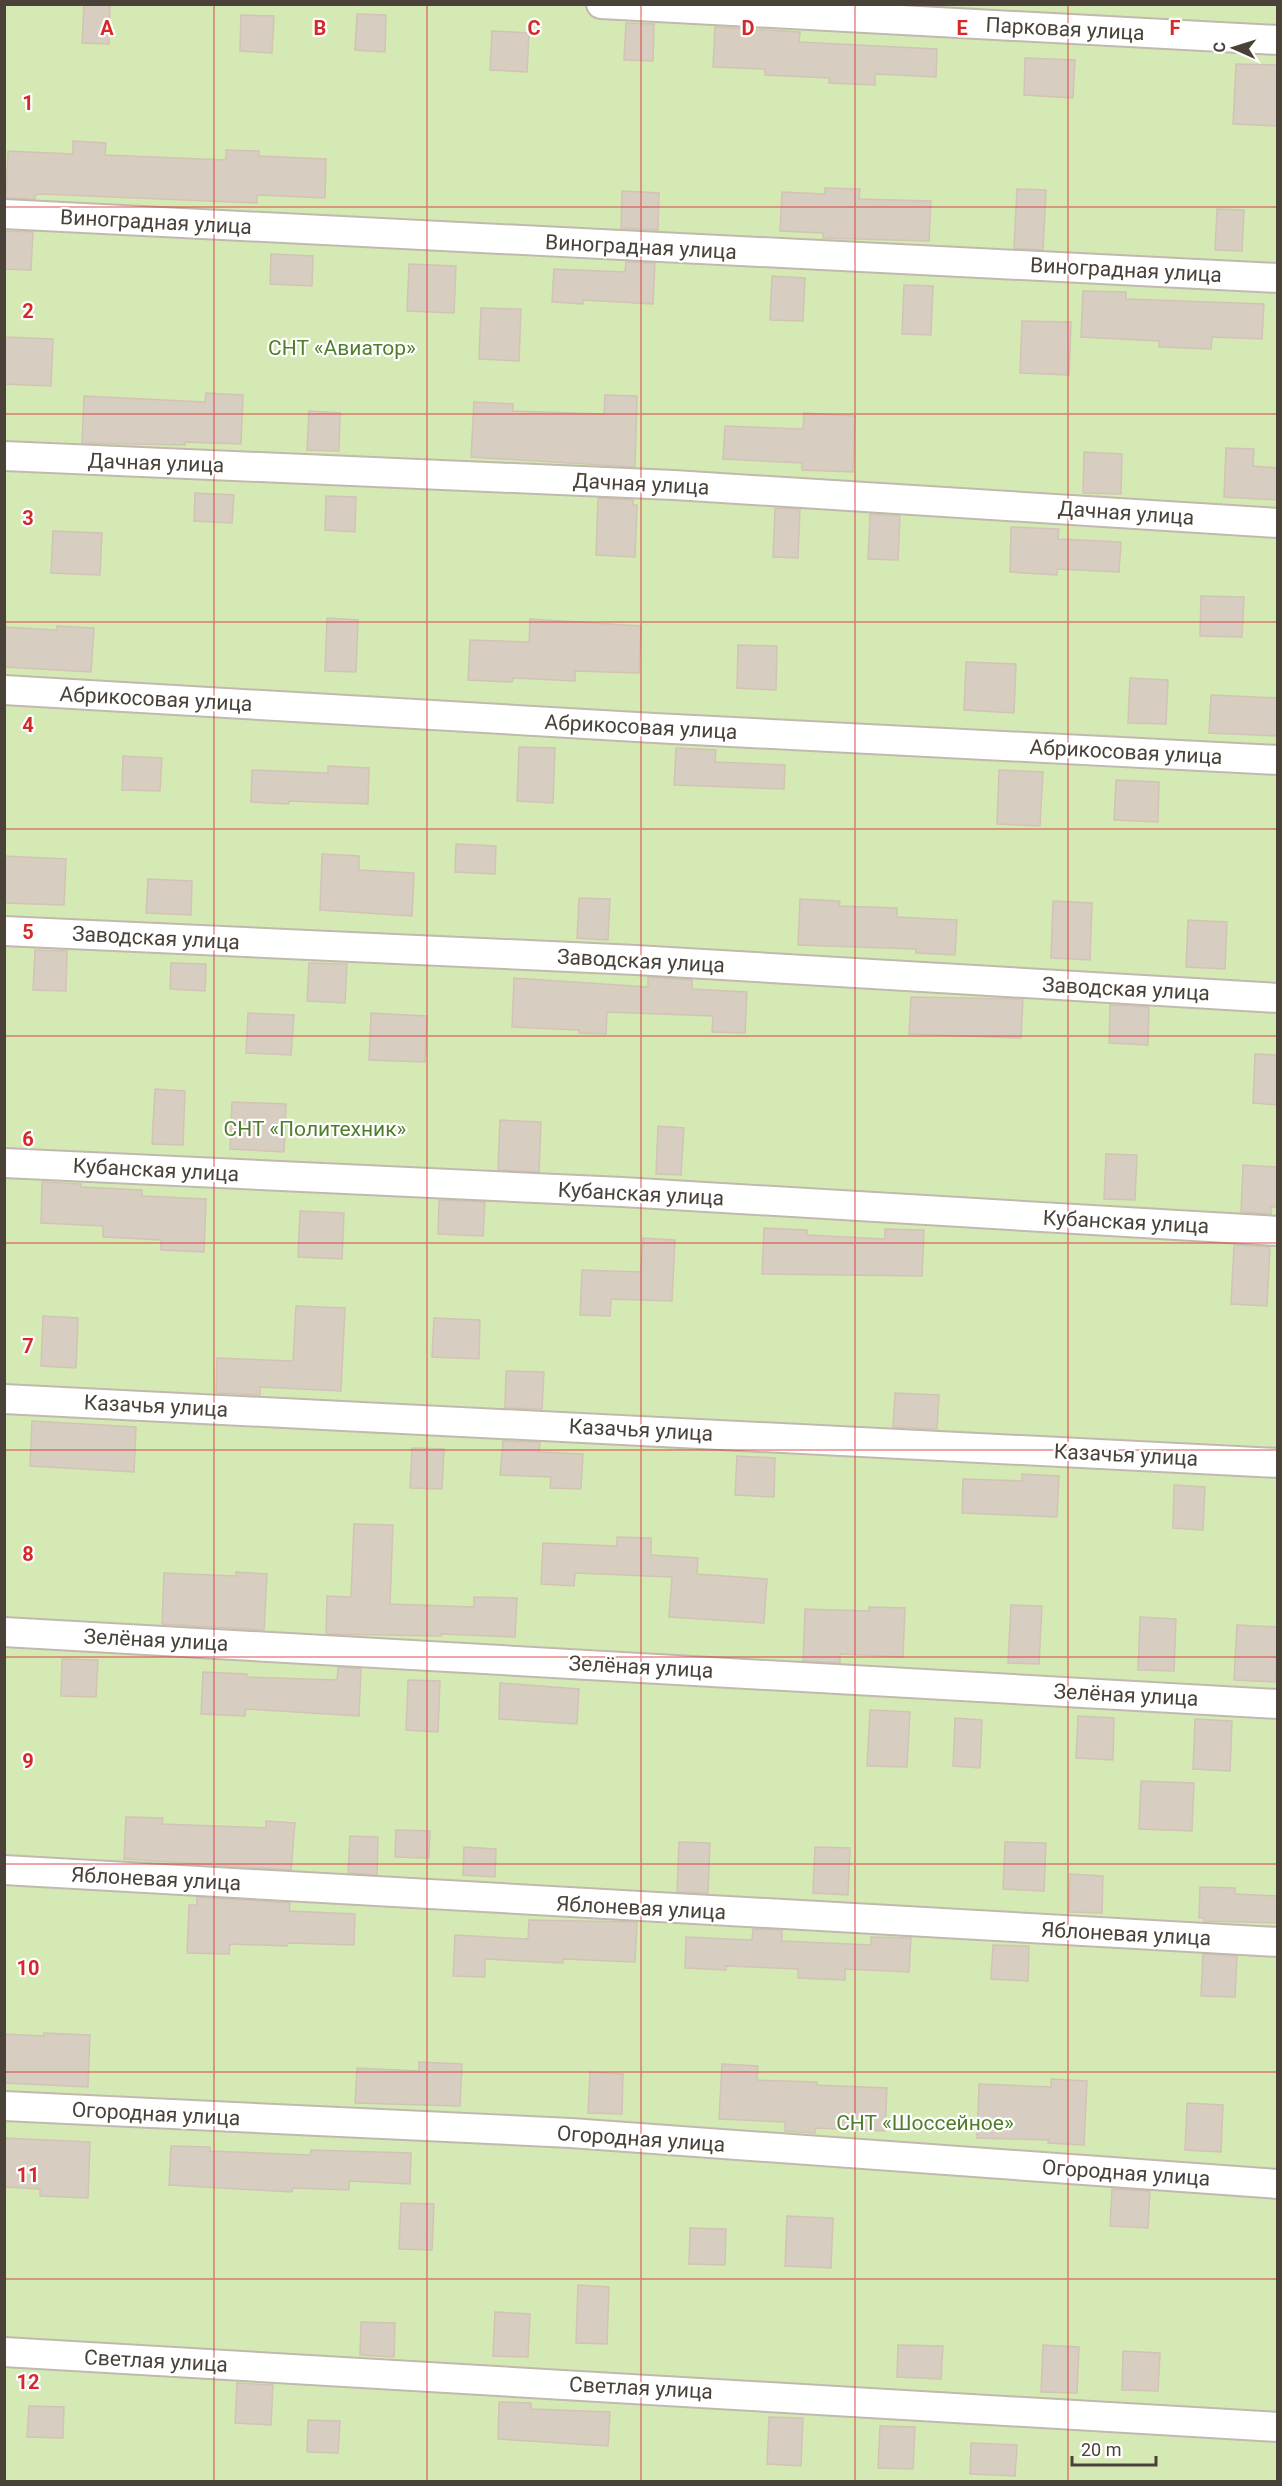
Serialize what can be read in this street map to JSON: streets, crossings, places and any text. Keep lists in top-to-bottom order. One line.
{"streets":{"street":["Парковая улица","Виноградная улица","Дачная улица","Абрикосовая улица","Заводская улица","Кубанская улица","Казачья улица","Зелёная улица","Яблоневая улица","Огородная улица","Светлая улица"]},"parks":["СНТ «Авиатор»","СНТ «Политехник»","СНТ «Шоссейное»"],"scale_bar":"20 m","north":"left","grid":{"columns":["A","B","C","D","E","F"],"rows":["1","2","3","4","5","6","7","8","9","10","11","12"]}}
